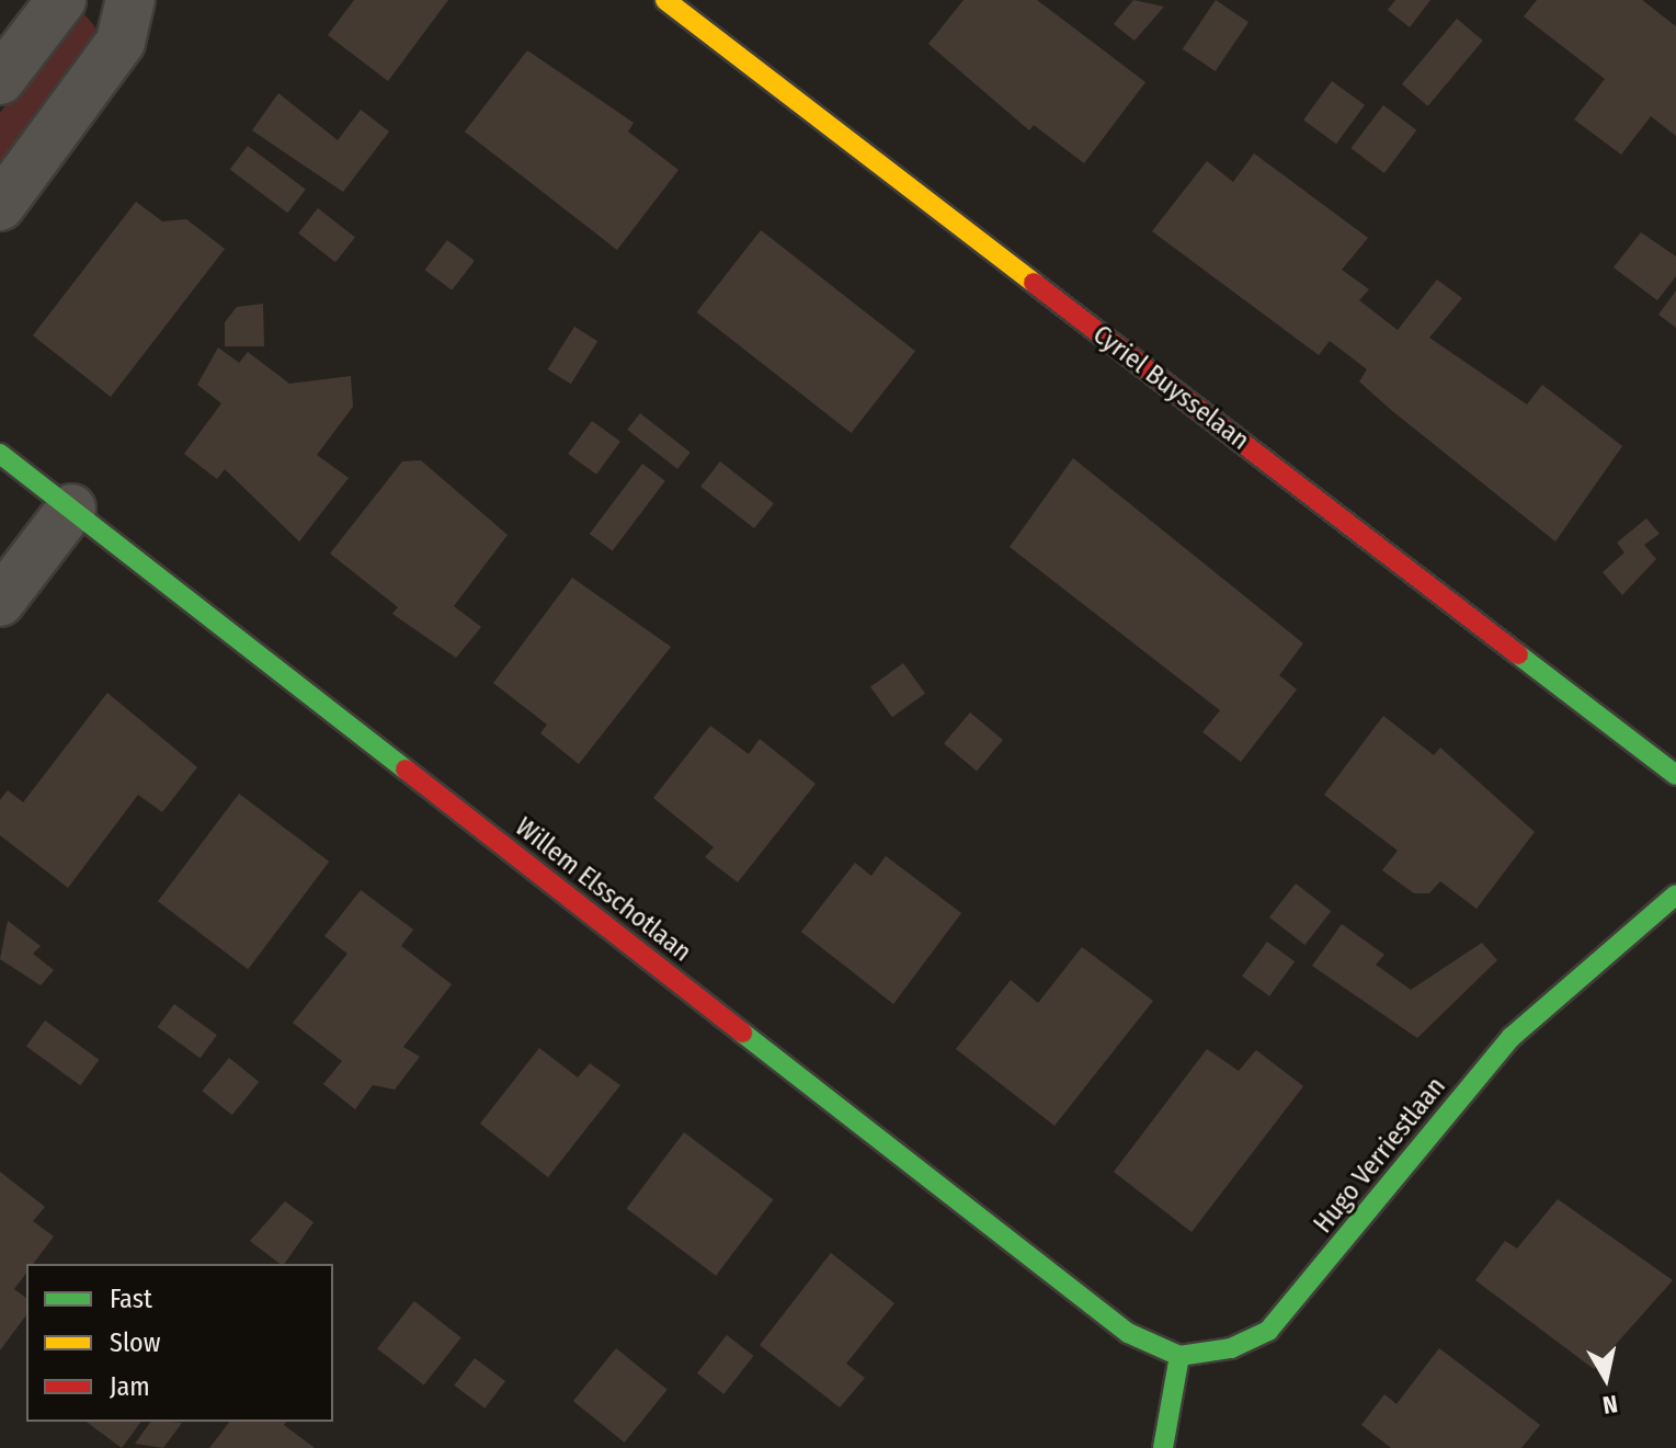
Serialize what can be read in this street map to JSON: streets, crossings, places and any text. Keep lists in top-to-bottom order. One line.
{"streets":{"street":["Cyriel Buysselaan","Willem Elsschotlaan","Hugo Verriestlaan"]},"crossings":[["Willem Elsschotlaan","Hugo Verriestlaan"]],"legend":["Fast","Slow","Jam"],"north":"bottom"}
